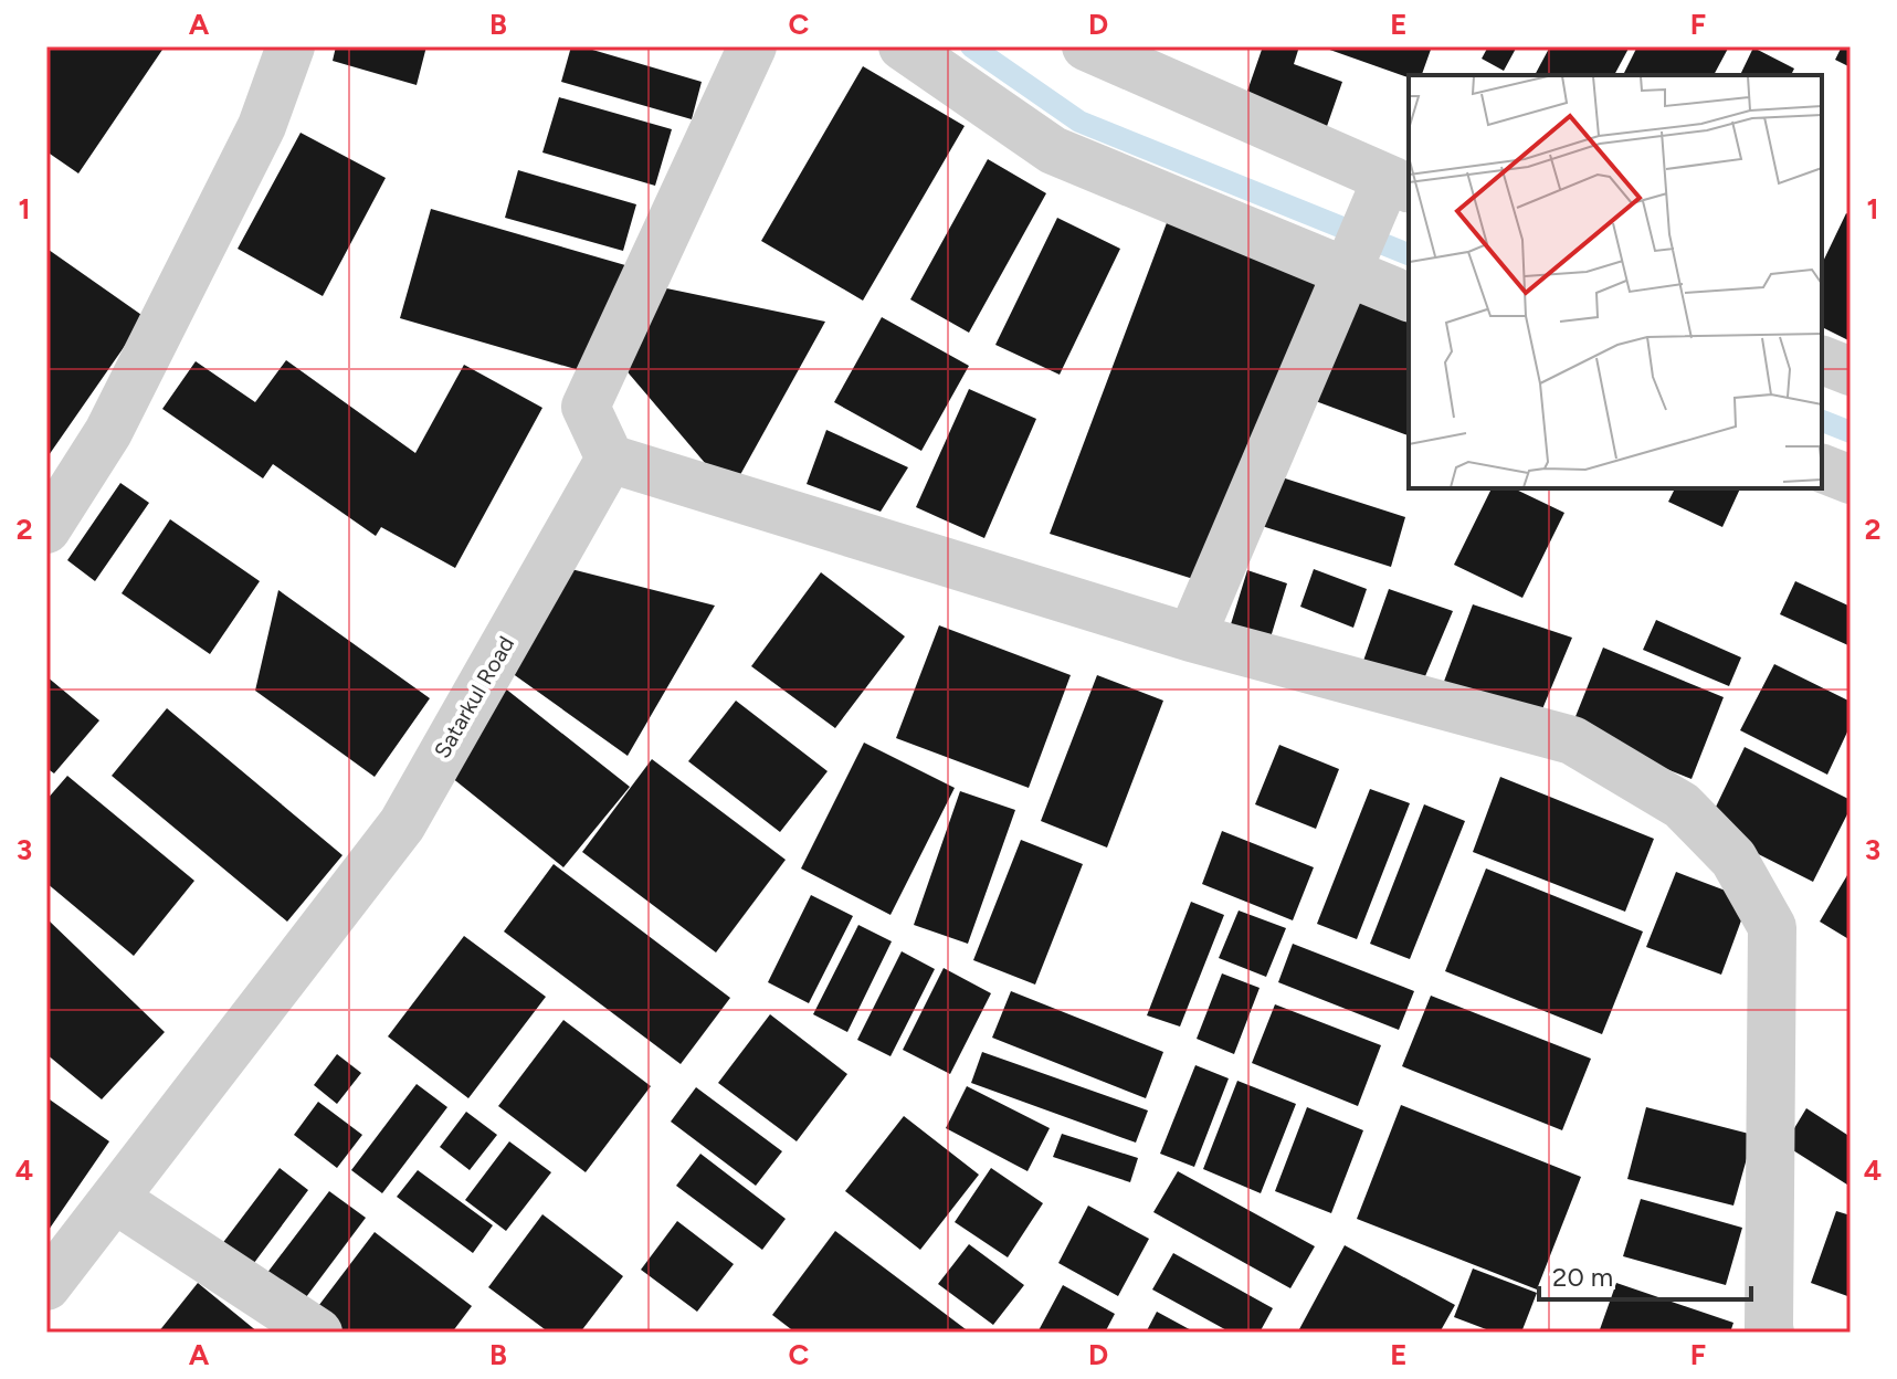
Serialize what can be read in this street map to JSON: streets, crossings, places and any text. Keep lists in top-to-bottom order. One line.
{"streets":{"street":["Satarkul Road"]},"scale_bar":"20 m","grid":{"columns":["A","B","C","D","E","F"],"rows":["1","2","3","4"]}}
